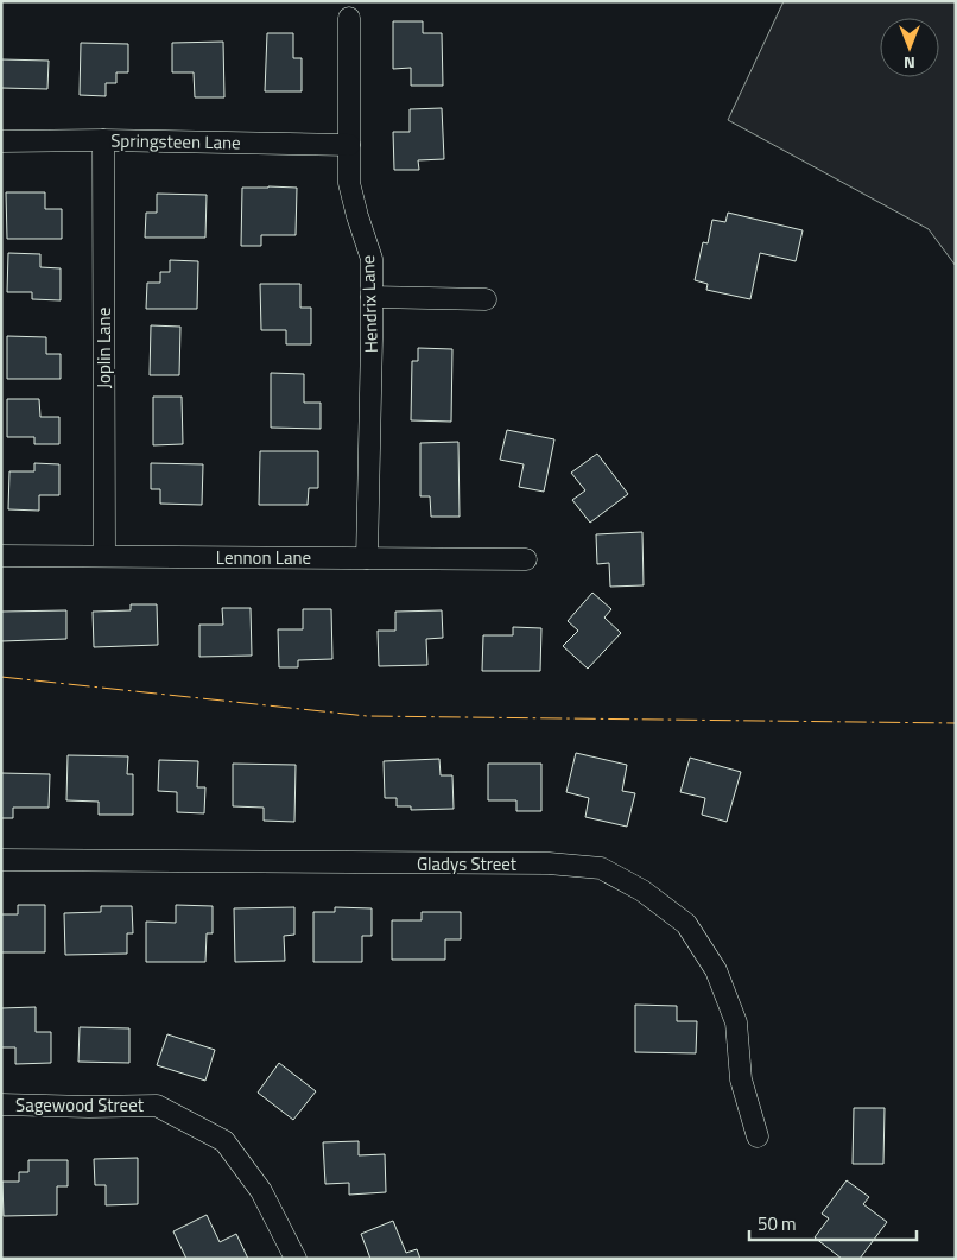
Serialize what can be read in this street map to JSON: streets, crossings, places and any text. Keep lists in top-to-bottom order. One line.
{"streets":{"street":["Springsteen Lane","Hendrix Lane","Joplin Lane","Lennon Lane","Gladys Street","Sagewood Street"]},"crossings":[["Springsteen Lane","Hendrix Lane"],["Springsteen Lane","Joplin Lane"],["Hendrix Lane","Lennon Lane"],["Joplin Lane","Lennon Lane"]],"scale_bar":"50 m","north":"bottom"}
